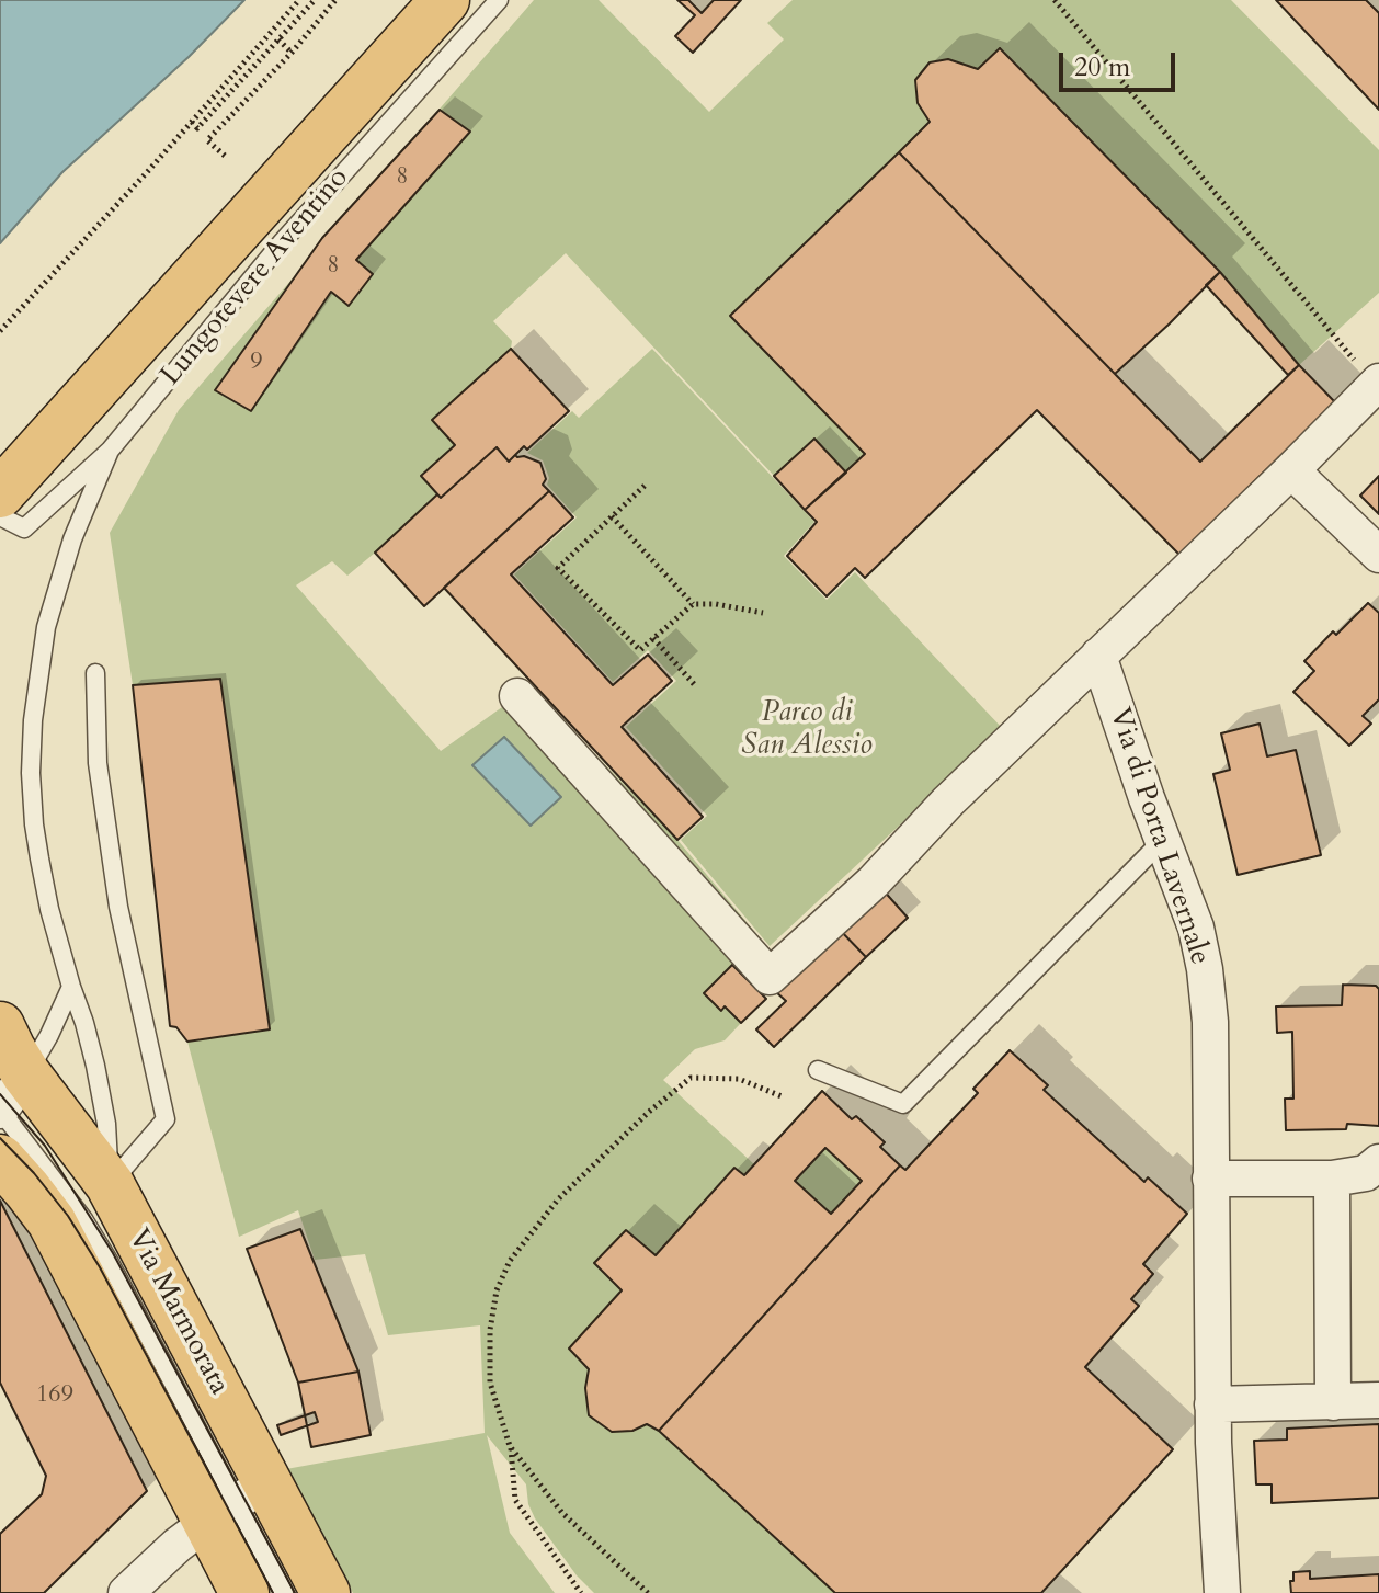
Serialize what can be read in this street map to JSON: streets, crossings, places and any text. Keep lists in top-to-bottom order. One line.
{"streets":{"main road":["Lungotevere Aventino","Via Marmorata"],"street":["Via di Porta Lavernale"]},"parks":["Parco di San Alessio"],"house_numbers":["8","8","9","169"],"scale_bar":"20 m"}
